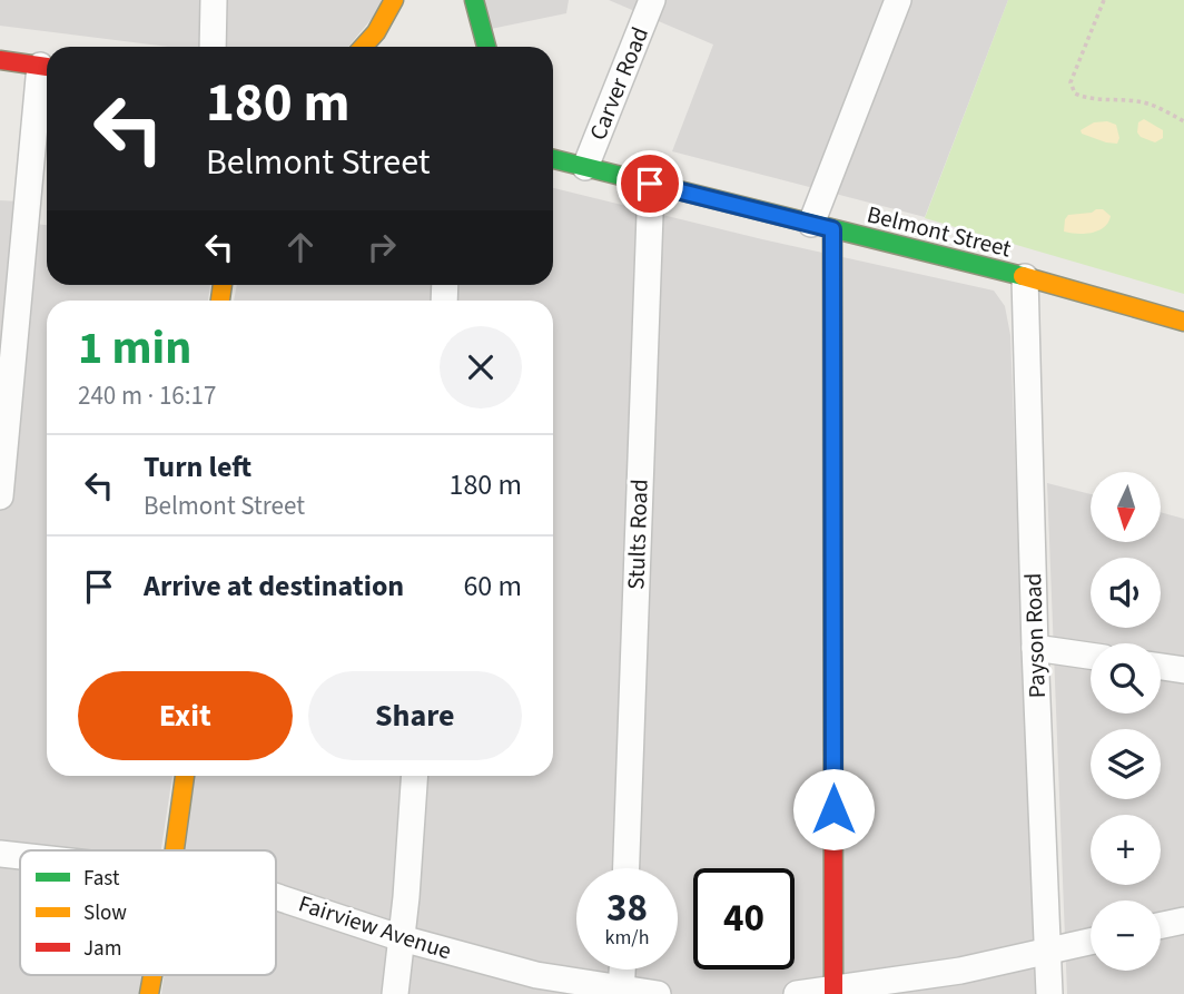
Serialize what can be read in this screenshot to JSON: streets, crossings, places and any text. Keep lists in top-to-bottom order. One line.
{"streets":{"street":["Carver Road","Belmont Street","Stults Road","Payson Road","Fairview Avenue"]},"crossings":[["Carver Road","Belmont Street"],["Belmont Street","Stults Road"],["Belmont Street","Payson Road"]],"legend":["Fast","Slow","Jam"],"north":"bottom","page":{"turn":["180 m","Belmont Street"],"heading":["1 min","240 m · 16:17"],"list":[{"name":"Turn left","note":"Belmont Street","value":"180 m"},{"name":"Arrive at destination","value":"60 m"}],"map_buttons":["+","−"],"buttons":["Exit","Share"],"speed":"38 km/h","limit":"40"}}
